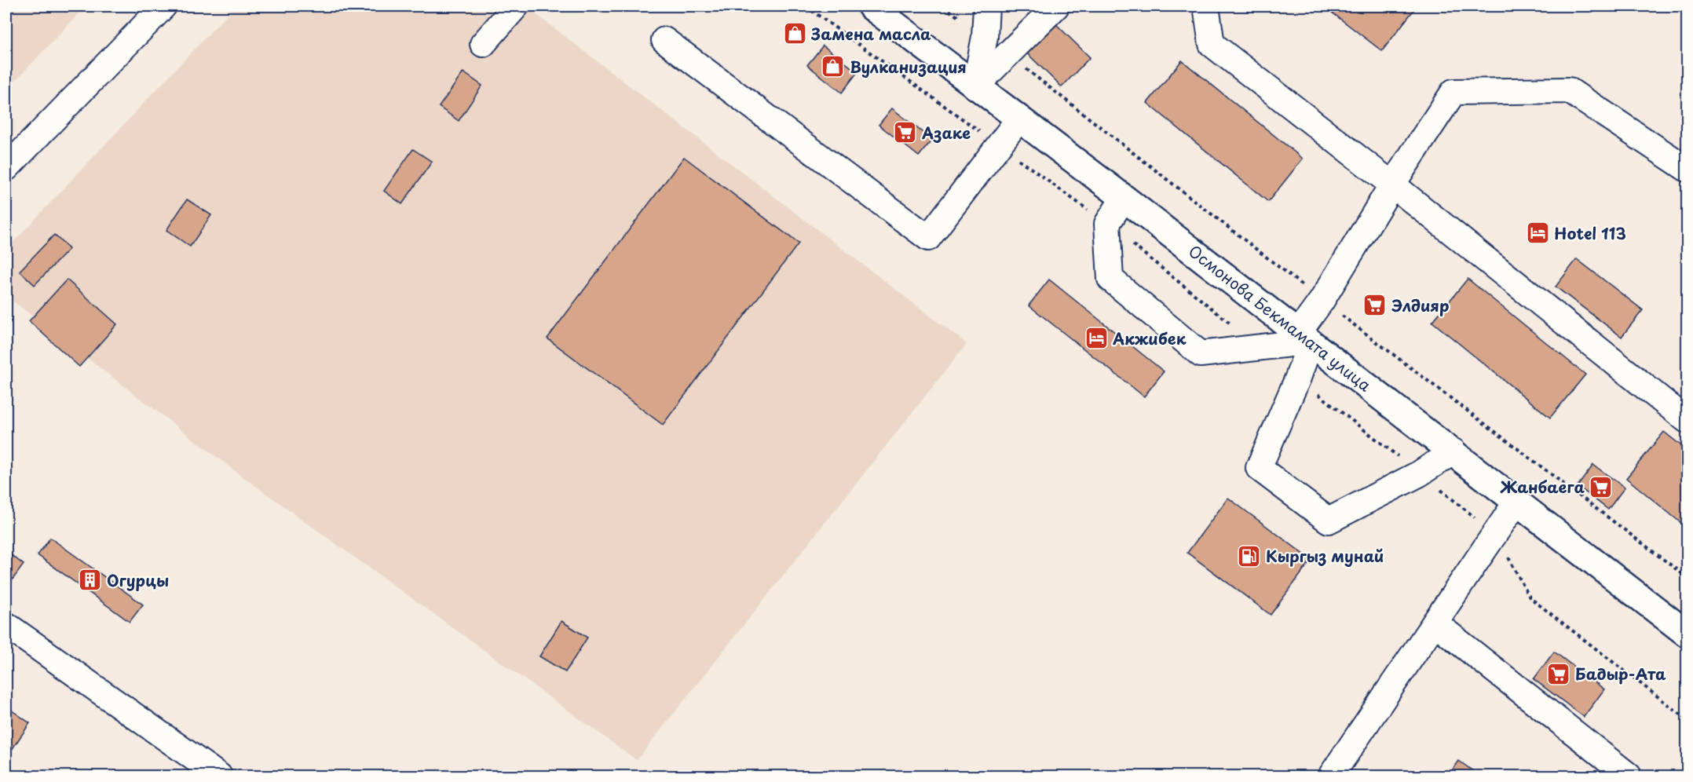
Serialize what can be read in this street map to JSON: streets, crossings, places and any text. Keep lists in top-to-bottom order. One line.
{"streets":{"highway":["Осмонова Бекмамата улица"]},"places":{"shop":["Замена масла","Вулканизация"],"supermarket":["Азаке","Элдияр","Жанбаега","Бадыр-Ата"],"hotel":["Hotel 113","Акжибек"],"fuel station":["Кыргыз мунай"],"building":["Огурцы"]}}
